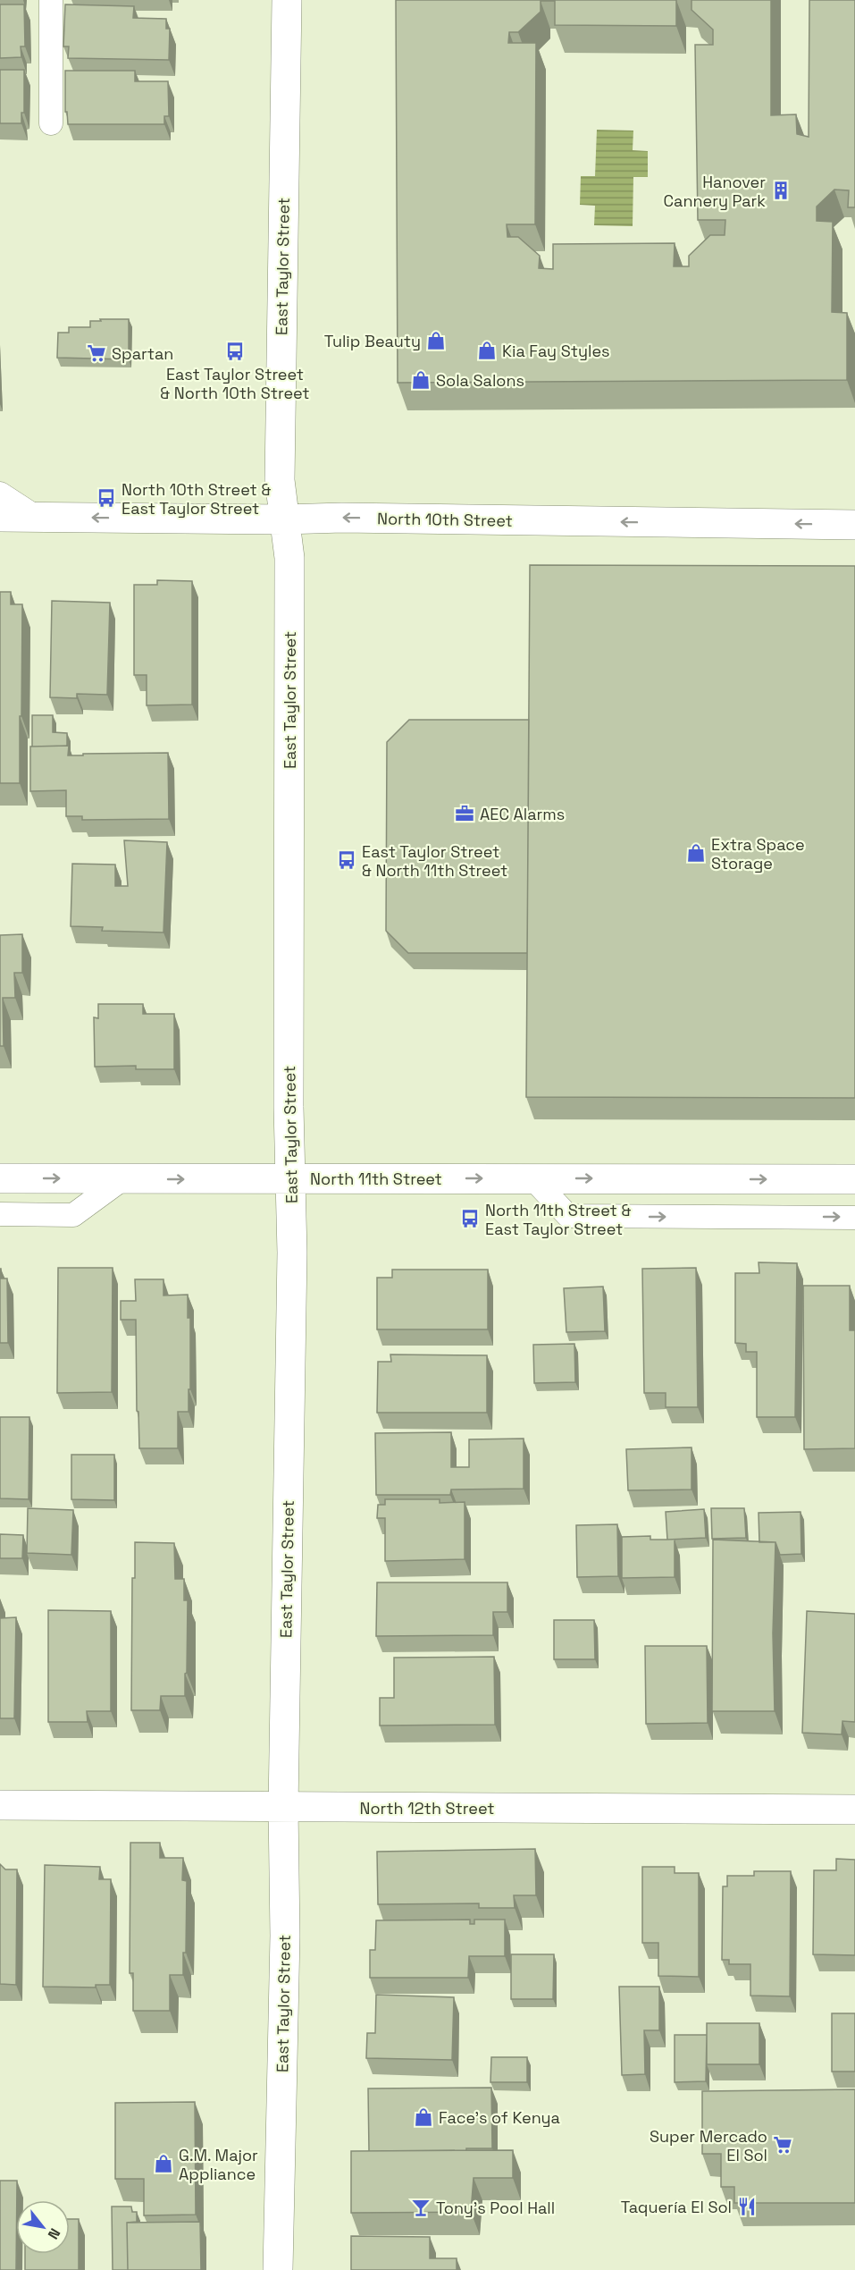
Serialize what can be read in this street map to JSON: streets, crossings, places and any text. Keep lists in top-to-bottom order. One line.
{"streets":{"main road":["East Taylor Street","North 10th Street","North 11th Street","North 12th Street"]},"crossings":[["East Taylor Street","North 10th Street"],["East Taylor Street","North 11th Street"],["East Taylor Street","North 12th Street"]],"one_way":["North 10th Street","North 11th Street"],"places":{"building":["Hanover Cannery Park"],"shop":["Tulip Beauty","Kia Fay Styles","Sola Salons","Extra Space Storage","Face’s of Kenya","G.M. Major Appliance"],"bus stop":["East Taylor Street & North 10th Street","North 10th Street & East Taylor Street","East Taylor Street & North 11th Street","North 11th Street & East Taylor Street"],"supermarket":["Spartan","Super Mercado El Sol"],"office":["AEC Alarms"],"restaurant":["Taquería El Sol"],"bar":["Tony’s Pool Hall"]},"north":"bottom right"}
